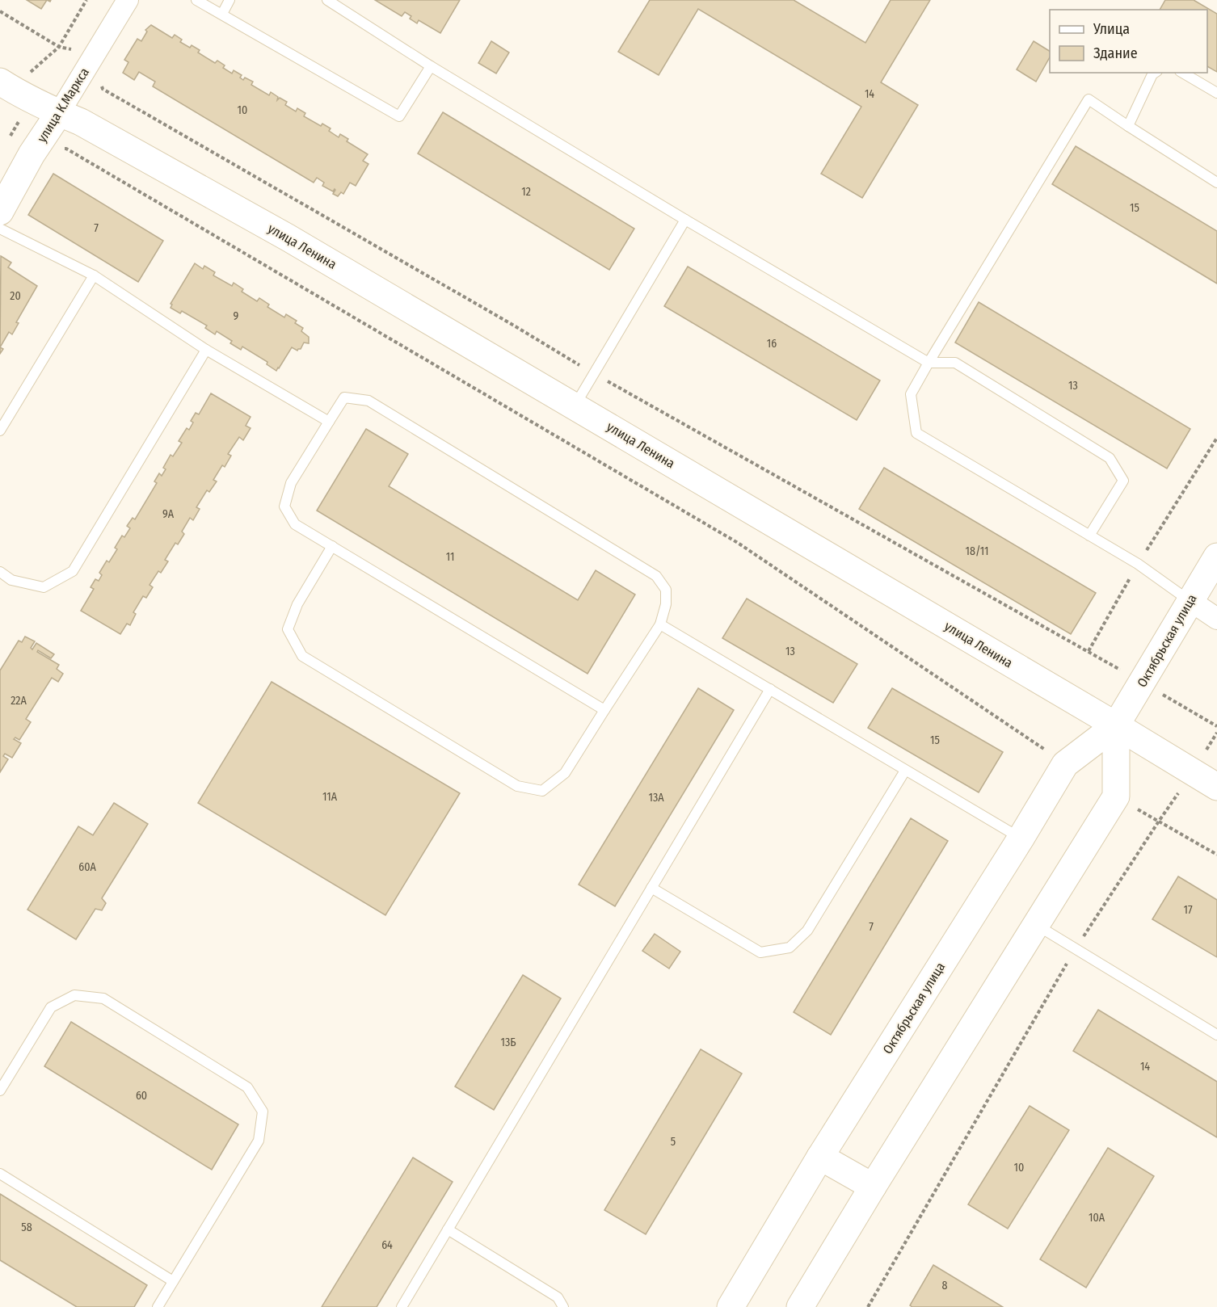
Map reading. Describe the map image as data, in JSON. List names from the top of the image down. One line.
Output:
{"streets":{"street":["улица К.Маркса","улица Ленина","Октябрьская улица"]},"crossings":[["улица К.Маркса","улица Ленина"],["улица Ленина","Октябрьская улица"]],"house_numbers":["14","10","12","15","7","20","9","16","13","9А","18/11","11","13","22А","15","11А","13А","60А","17","7","13Б","14","60","5","10","10А","58","64","8"],"legend":["Улица","Здание"]}
